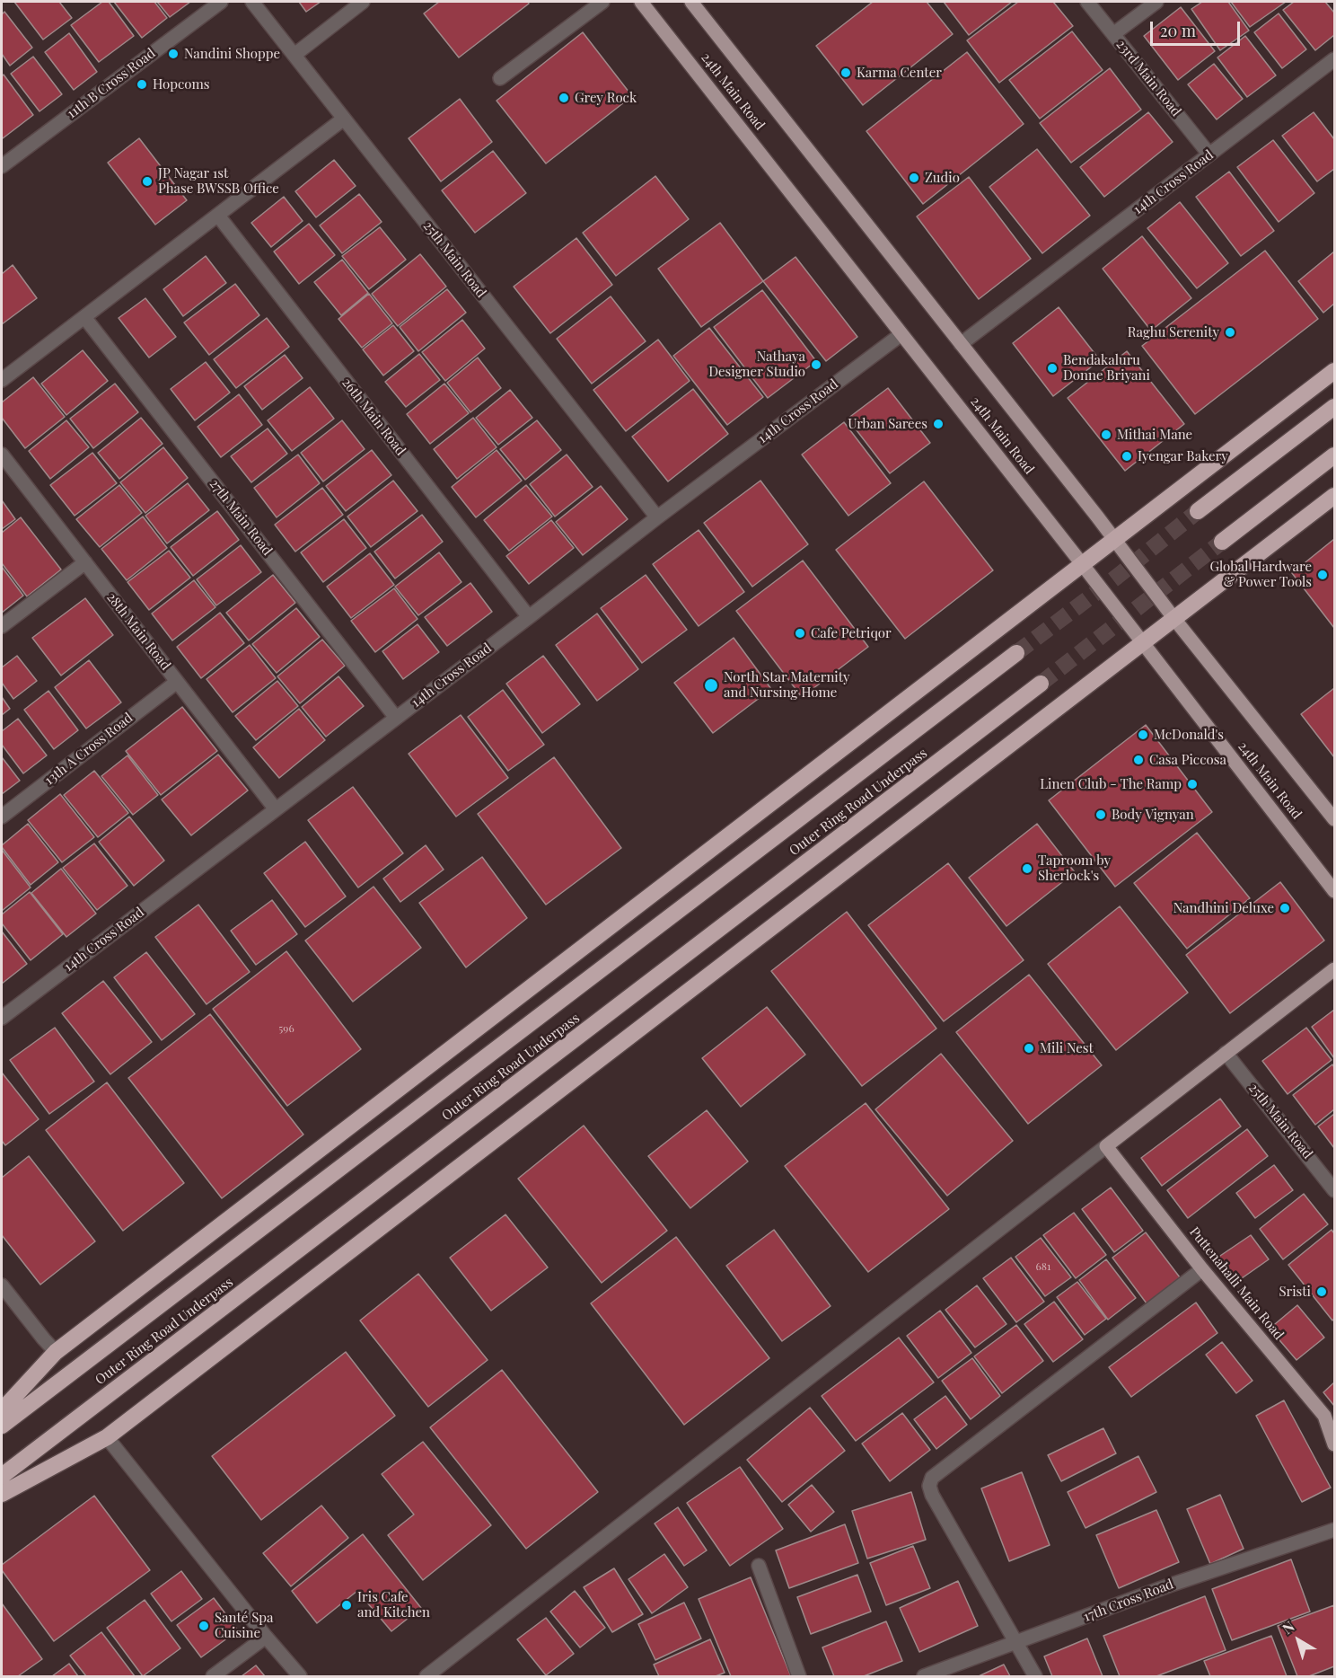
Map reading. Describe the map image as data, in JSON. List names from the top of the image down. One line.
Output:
{"streets":{"highway":["Outer Ring Road Underpass"],"main road":["24th Main Road","Puttenahalli Main Road"],"street":["23rd Main Road","11th B Cross Road","14th Cross Road","25th Main Road","26th Main Road","27th Main Road","28th Main Road","13th A Cross Road","17th Cross Road"]},"crossings":[["23rd Main Road","14th Cross Road"],["24th Main Road","14th Cross Road"],["14th Cross Road","25th Main Road"],["14th Cross Road","26th Main Road"],["14th Cross Road","27th Main Road"],["14th Cross Road","28th Main Road"],["28th Main Road","13th A Cross Road"]],"places":["Nandini Shoppe","Karma Center","Hopcoms","Grey Rock","Zudio","JP Nagar 1st Phase BWSSB Office","Raghu Serenity","Nathaya Designer Studio","Bendakaluru Donne Briyani","Urban Sarees","Mithai Mane","Iyengar Bakery","Global Hardware & Power Tools","Cafe Petriqor","North Star Maternity and Nursing Home","McDonald's","Casa Piccosa","Linen Club - The Ramp","Body Vignyan","Taproom by Sherlock's","Nandhini Deluxe","Mili Nest","Sristi","Iris Cafe and Kitchen","Santé Spa Cuisine"],"house_numbers":["596","681"],"scale_bar":"20 m","north":"top left"}
